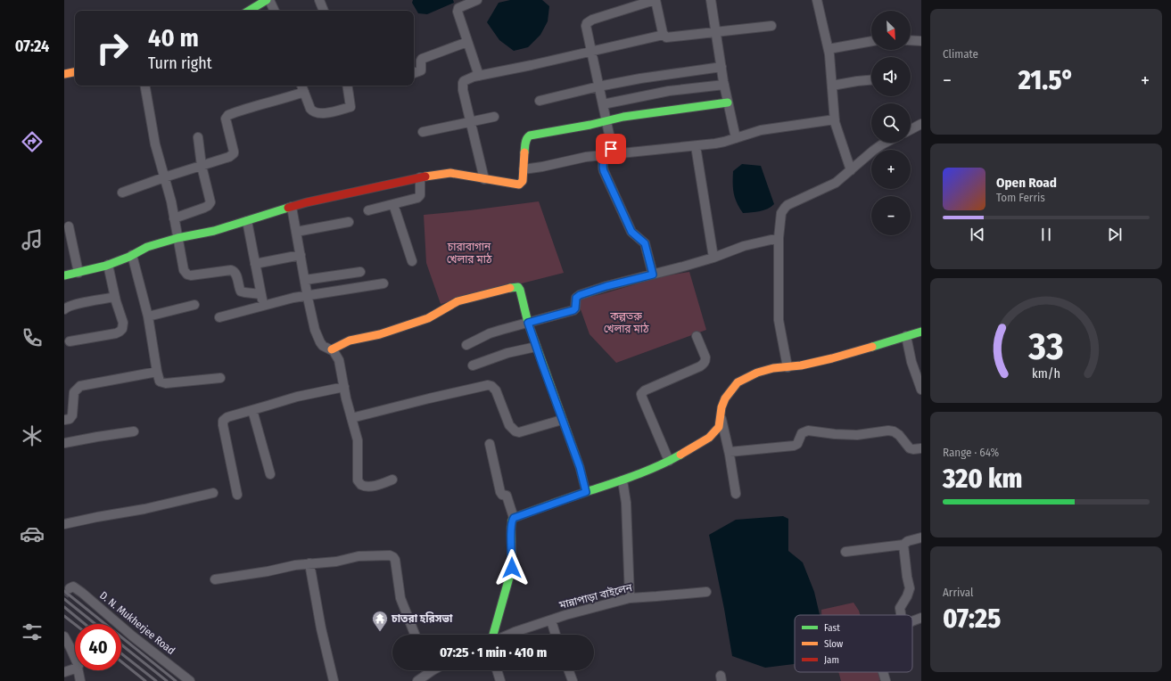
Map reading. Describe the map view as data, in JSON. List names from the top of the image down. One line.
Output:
{"streets":{"street":["মান্নাপাড়া বাইলেন","D. N. Mukherjee Road"]},"parks":["চারাবাগান খেলার মাঠ","কল্পতরু খেলার মাঠ"],"places":{"temple":["চাতরা হরিসভা"]},"legend":["Fast","Slow","Jam"],"north":"bottom right","page":{"tabs":"07:24","tile":["Climate",["Range · 64%","320 km"],["Arrival","07:25"]],"map_buttons":["+","−"],"turn":["40 m","Turn right"],"heat":["−","21.5°","+"],"song":["Open Road","Tom Ferris"],"limit":"40","trip":"07:25 · 1 min · 410 m","gauge":["33","km/h"]}}
